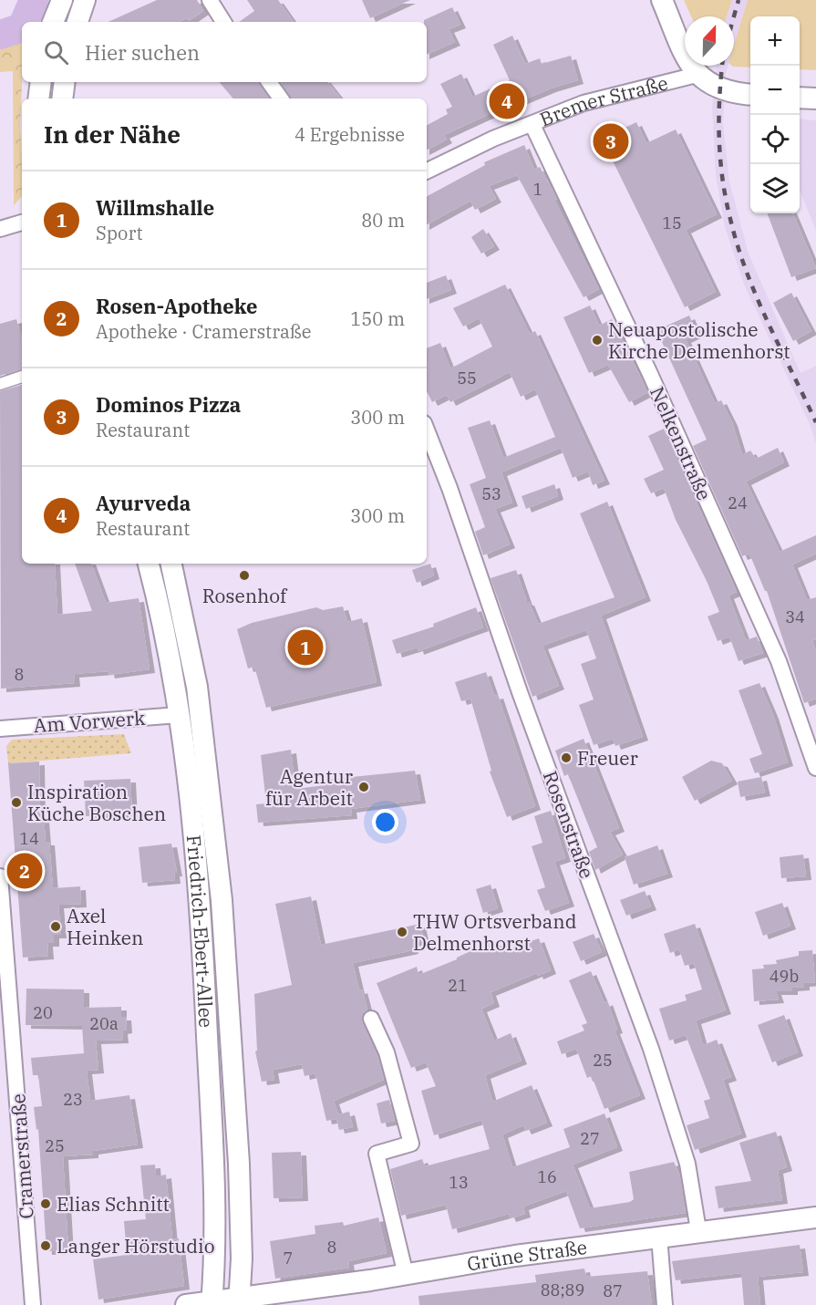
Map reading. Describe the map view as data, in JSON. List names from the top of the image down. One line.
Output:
{"streets":{"main road":["Friedrich-Ebert-Allee","Grüne Straße"],"street":["Bremer Straße","Nelkenstraße","Am Vorwerk","Rosenstraße","Cramerstraße"]},"crossings":[["Bremer Straße","Nelkenstraße"],["Am Vorwerk","Friedrich-Ebert-Allee"],["Rosenstraße","Grüne Straße"],["Friedrich-Ebert-Allee","Grüne Straße"]],"places":["Neuapostolische Kirche Delmenhorst","Rosenhof","Freuer","Agentur für Arbeit","Inspiration Küche Boschen","Axel Heinken","THW Ortsverband Delmenhorst","Elias Schnitt","Langer Hörstudio"],"house_numbers":["1","15","55","53","24","34","8","14","49b","21","20","20a","25","23","27","25","16","13","8","7","88;89","87"],"north":"top","page":{"map_buttons":["+","−"],"search":"Hier suchen","pins":["4","3","1","2"],"heading":["In der Nähe","4 Ergebnisse"],"list":[{"mark":"1","name":"Willmshalle","note":"Sport","value":"80 m"},{"mark":"2","name":"Rosen-Apotheke","note":"Apotheke · Cramerstraße","value":"150 m"},{"mark":"3","name":"Dominos Pizza","note":"Restaurant","value":"300 m"},{"mark":"4","name":"Ayurveda","note":"Restaurant","value":"300 m"}]}}
